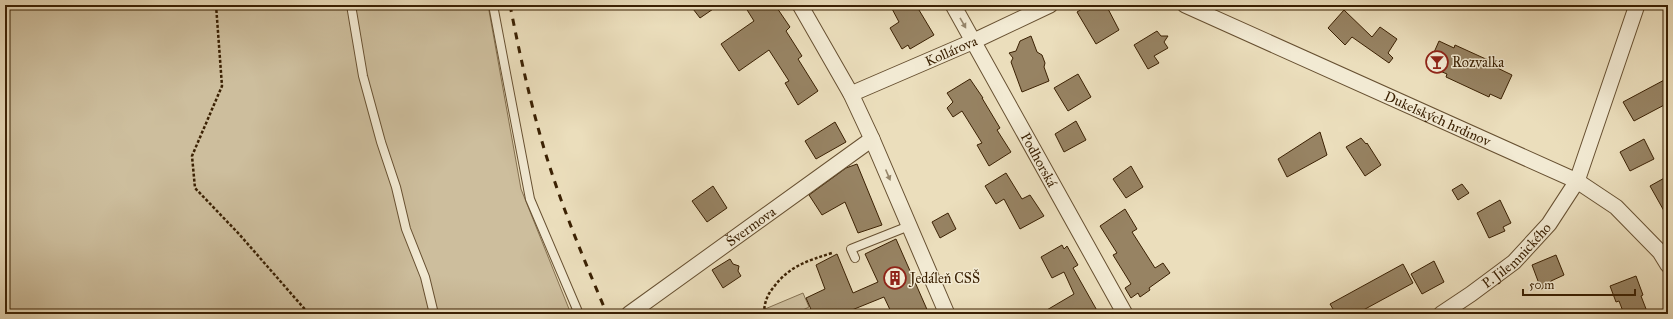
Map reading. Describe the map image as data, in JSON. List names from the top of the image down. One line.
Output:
{"streets":{"street":["Kollárova","Dukelských hrdinov","Podhorská","Švermova","P. Jilemnického"]},"crossings":[["Kollárova","Podhorská"],["Dukelských hrdinov","P. Jilemnického"]],"places":{"bar":["Rozvalka"],"building":["Jedáleň CSŠ"]},"scale_bar":"50 m"}
